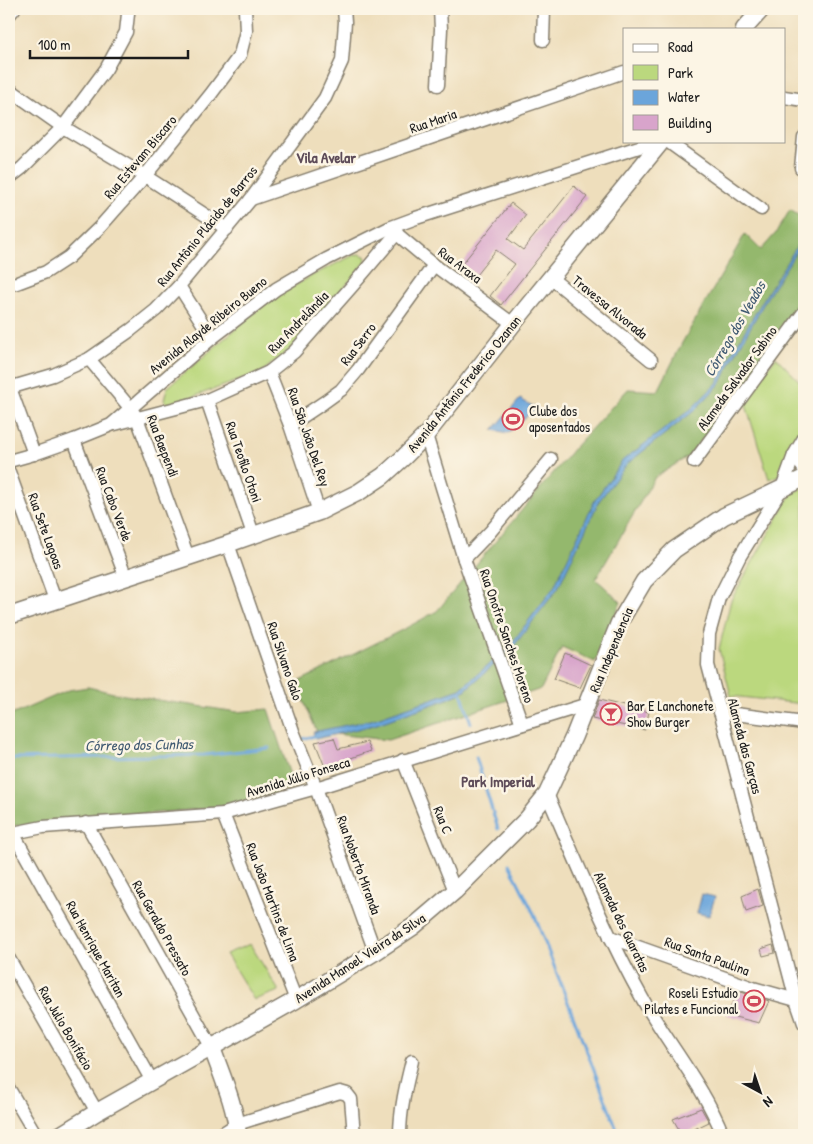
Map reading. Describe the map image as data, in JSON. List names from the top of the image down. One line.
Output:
{"streets":{"street":["Rua Maria","Rua Estevam Biscaro","Rua Antônio Plácido de Barros","Rua Araxa","Travessa Alvorada","Rua Andrelândia","Avenida Alayde Ribeiro Bueno","Rua Serro","Alameda Salvador Sabino","Avenida Antônio Frederico Ozanan","Rua São João Del Rey","Rua Baependi","Rua Teofilo Otoni","Rua Cabo Verde","Rua Sete Lagoas","Rua Onofre Sanches Moreno","Rua Independencia","Rua Silvano Galo","Alameda das Garças","Avenida Júlio Fonseca","Rua C","Rua Noberto Miranda","Rua João Martins de Lima","Alameda dos Guaratas","Rua Geraldo Pressato","Rua Henrique Maritan","Rua Santa Paulina","Avenida Manoel Vieira da Silva","Rua Julio Bonifácio"]},"crossings":[["Rua Maria","Rua Antônio Plácido de Barros"],["Rua Antônio Plácido de Barros","Rua Baependi"],["Rua Araxa","Rua Andrelândia"],["Rua Araxa","Avenida Alayde Ribeiro Bueno"],["Rua Araxa","Rua Serro"],["Rua Araxa","Avenida Antônio Frederico Ozanan"],["Travessa Alvorada","Avenida Antônio Frederico Ozanan"],["Rua Andrelândia","Avenida Alayde Ribeiro Bueno"],["Rua Andrelândia","Rua São João Del Rey"],["Rua Andrelândia","Rua Baependi"],["Rua Andrelândia","Rua Teofilo Otoni"],["Avenida Alayde Ribeiro Bueno","Rua Baependi"],["Avenida Alayde Ribeiro Bueno","Rua Cabo Verde"],["Rua Serro","Rua São João Del Rey"],["Avenida Antônio Frederico Ozanan","Rua São João Del Rey"],["Avenida Antônio Frederico Ozanan","Rua Baependi"],["Avenida Antônio Frederico Ozanan","Rua Teofilo Otoni"],["Avenida Antônio Frederico Ozanan","Rua Cabo Verde"],["Avenida Antônio Frederico Ozanan","Rua Sete Lagoas"],["Avenida Antônio Frederico Ozanan","Rua Onofre Sanches Moreno"],["Avenida Antônio Frederico Ozanan","Rua Silvano Galo"],["Rua Onofre Sanches Moreno","Avenida Júlio Fonseca"],["Rua Independencia","Alameda das Garças"],["Rua Independencia","Avenida Júlio Fonseca"],["Rua Independencia","Avenida Manoel Vieira da Silva"],["Rua Silvano Galo","Avenida Júlio Fonseca"],["Rua Silvano Galo","Rua Noberto Miranda"],["Alameda das Garças","Rua Santa Paulina"],["Avenida Júlio Fonseca","Rua C"],["Avenida Júlio Fonseca","Rua Noberto Miranda"],["Avenida Júlio Fonseca","Rua João Martins de Lima"],["Avenida Júlio Fonseca","Rua Geraldo Pressato"],["Avenida Júlio Fonseca","Rua Henrique Maritan"],["Avenida Júlio Fonseca","Avenida Manoel Vieira da Silva"],["Rua C","Avenida Manoel Vieira da Silva"],["Rua Noberto Miranda","Avenida Manoel Vieira da Silva"],["Rua João Martins de Lima","Avenida Manoel Vieira da Silva"],["Alameda dos Guaratas","Rua Santa Paulina"],["Alameda dos Guaratas","Avenida Manoel Vieira da Silva"],["Rua Geraldo Pressato","Avenida Manoel Vieira da Silva"],["Rua Henrique Maritan","Avenida Manoel Vieira da Silva"],["Avenida Manoel Vieira da Silva","Rua Julio Bonifácio"]],"districts":["Vila Avelar","Park Imperial"],"water":["Córrego dos Veados","Córrego dos Cunhas"],"places":{"sports":["Clube dos aposentados","Roseli Estudio Pilates e Funcional"],"bar":["Bar E Lanchonete Show Burger"]},"legend":["Road","Park","Water","Building"],"scale_bar":"100 m","north":"bottom right"}
